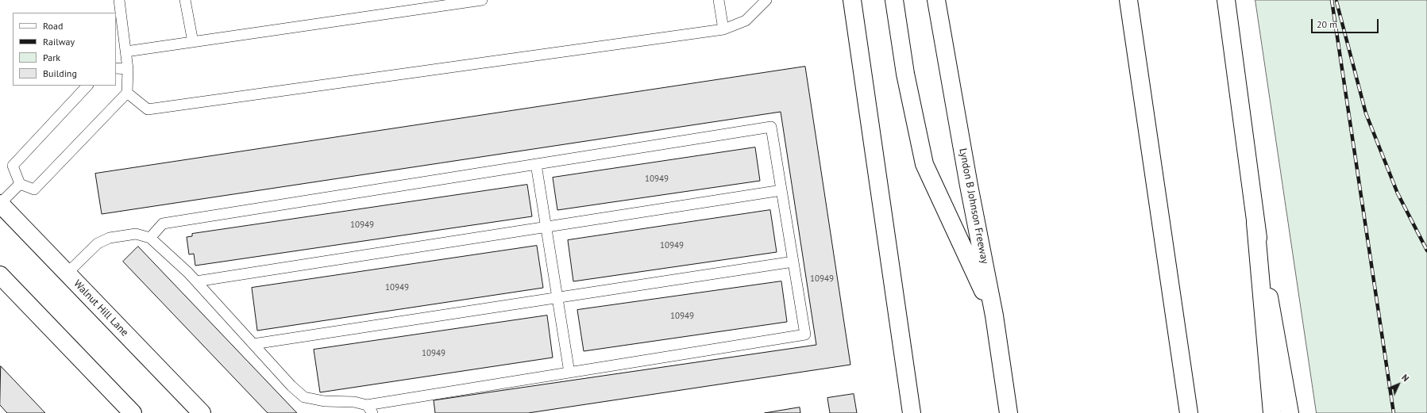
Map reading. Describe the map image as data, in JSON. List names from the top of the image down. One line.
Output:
{"streets":{"main road":["Lyndon B Johnson Freeway","Walnut Hill Lane"]},"house_numbers":["10949","10949","10949","10949","10949","10949","10949"],"legend":["Road","Railway","Park","Building"],"scale_bar":"20 m","north":"top right"}
